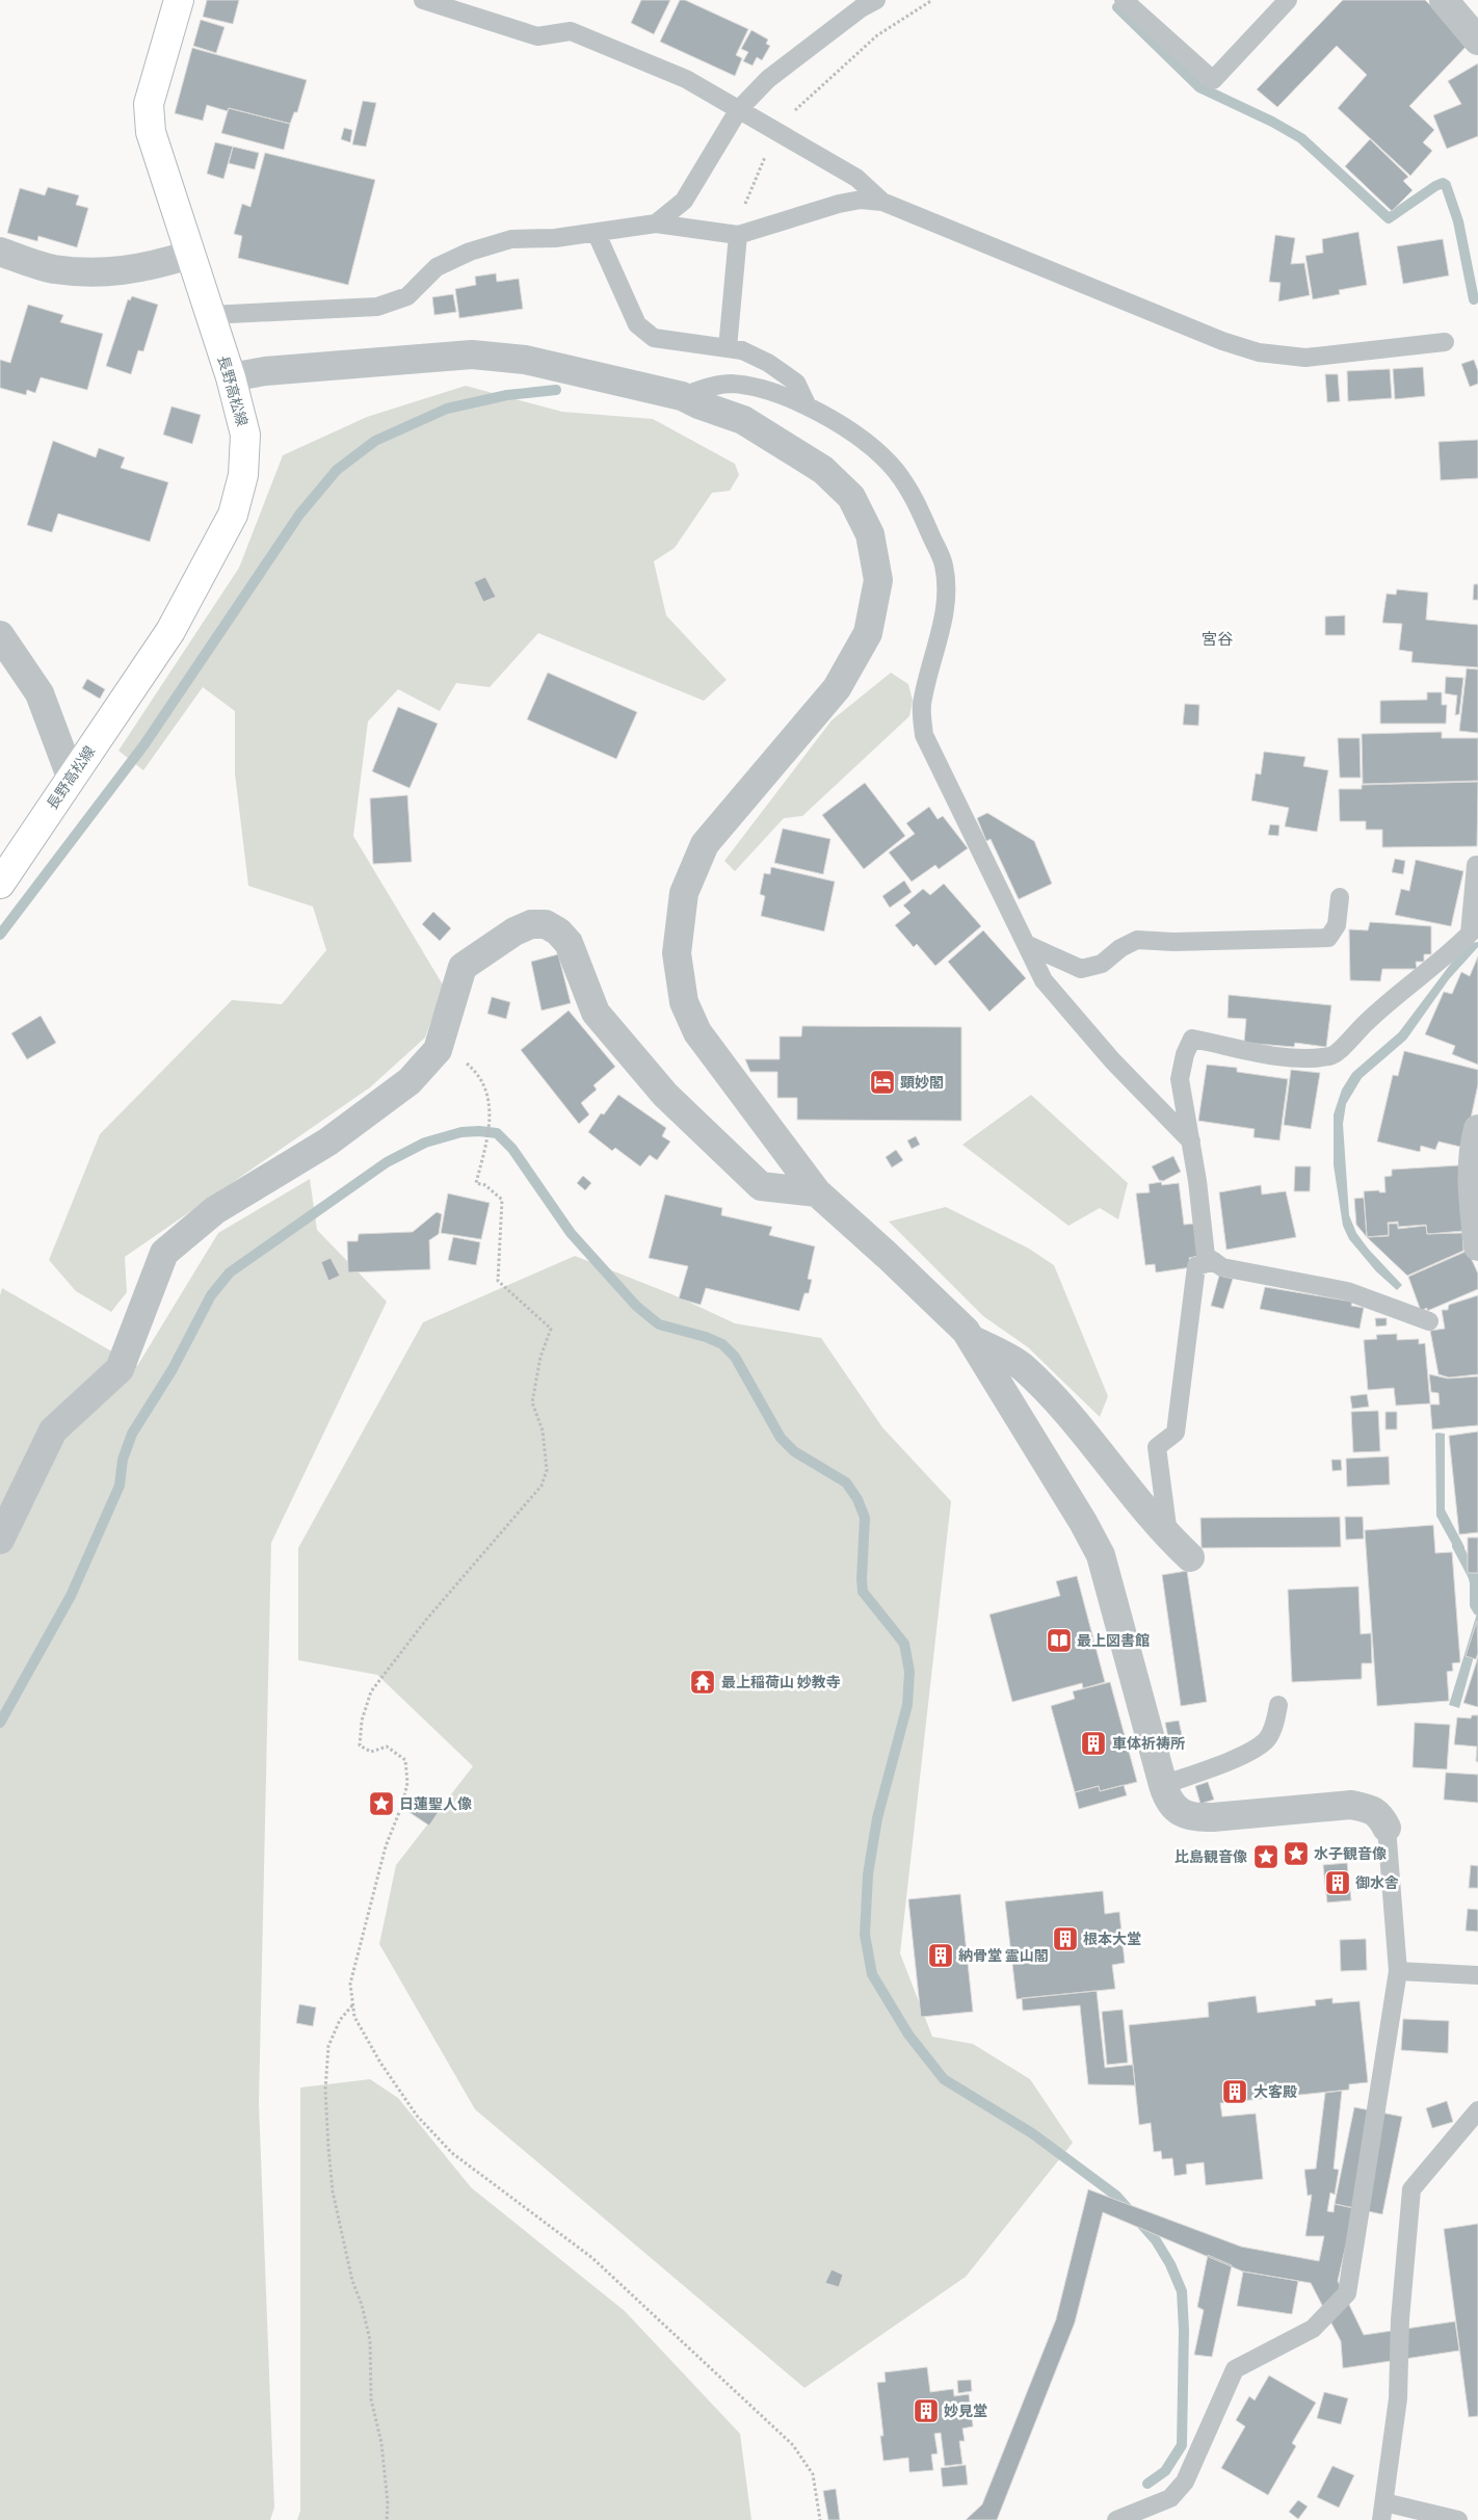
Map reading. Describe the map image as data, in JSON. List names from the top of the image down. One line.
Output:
{"streets":{"main road":["長野高松線"]},"districts":["宮谷"],"places":{"hotel":["顕妙閣"],"library":["最上図書館"],"temple":["最上稲荷山 妙教寺"],"building":["車体祈祷所","御水舎","根本大堂","納骨堂 霊山閣","大客殿","妙見堂"],"place":["日蓮聖人像","水子観音像","比島観音像"]}}
